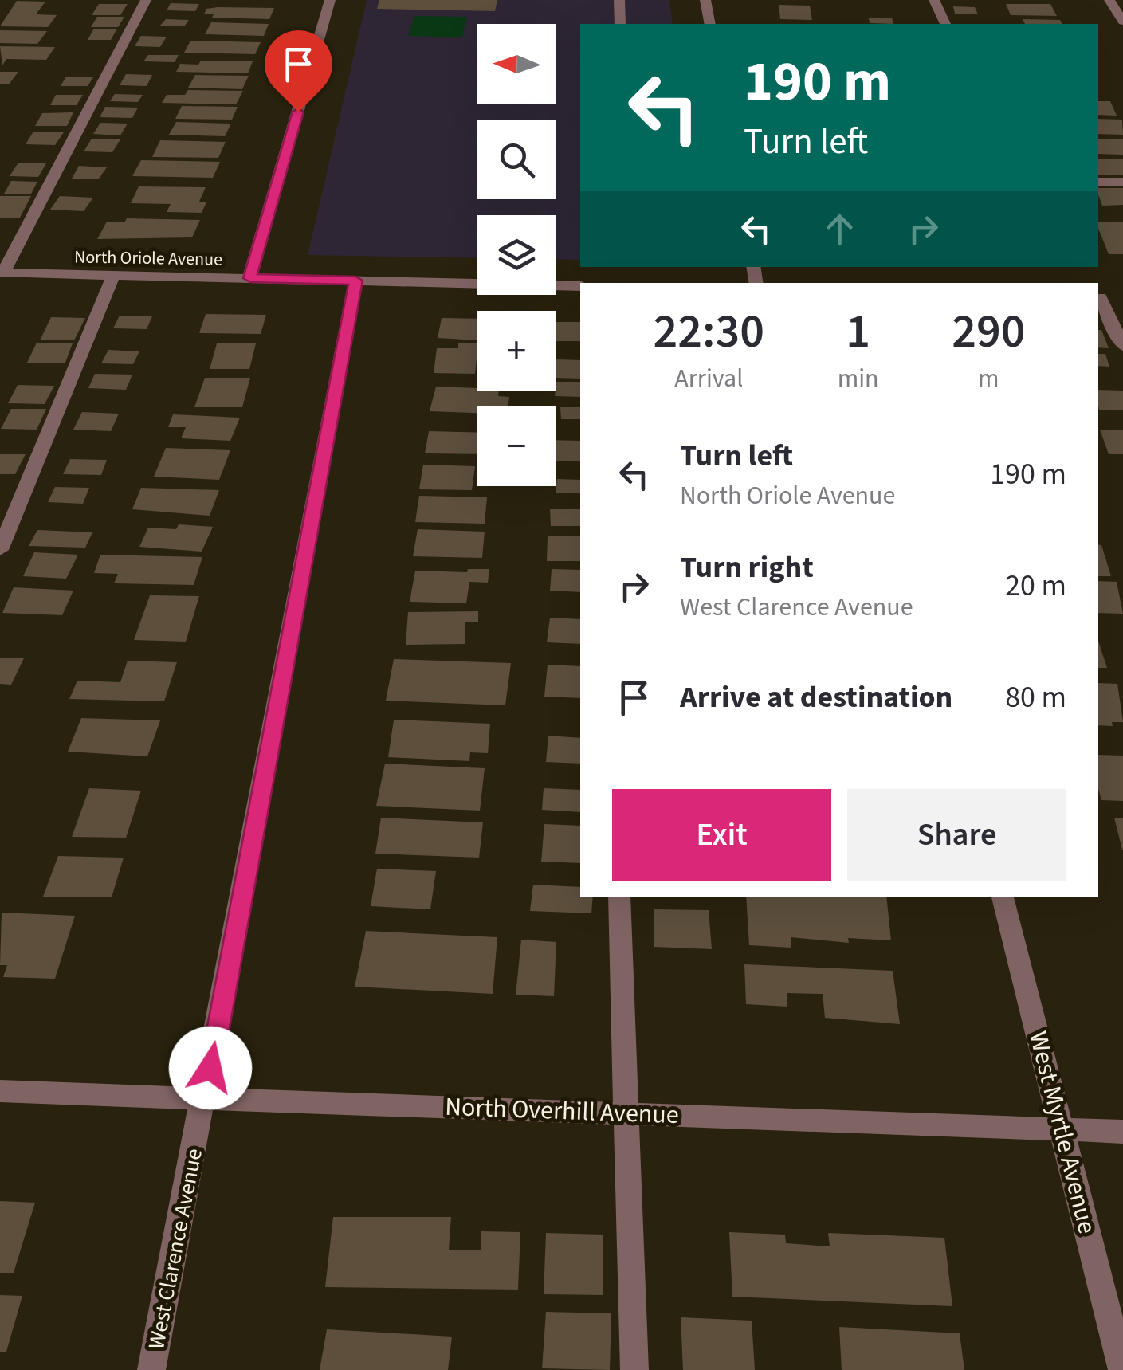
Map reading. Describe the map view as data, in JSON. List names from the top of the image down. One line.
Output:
{"streets":{"street":["North Oriole Avenue","North Overhill Avenue","West Myrtle Avenue","West Clarence Avenue"]},"crossings":[["North Oriole Avenue","West Clarence Avenue"],["North Overhill Avenue","West Myrtle Avenue"],["North Overhill Avenue","West Clarence Avenue"]],"north":"left","page":{"map_buttons":["+","−"],"turn":["190 m","Turn left"],"eta":["22:30","Arrival","1","min","290","m"],"list":[{"name":"Turn left","note":"North Oriole Avenue","value":"190 m"},{"name":"Turn right","note":"West Clarence Avenue","value":"20 m"},{"name":"Arrive at destination","value":"80 m"}],"buttons":["Exit","Share"]}}
